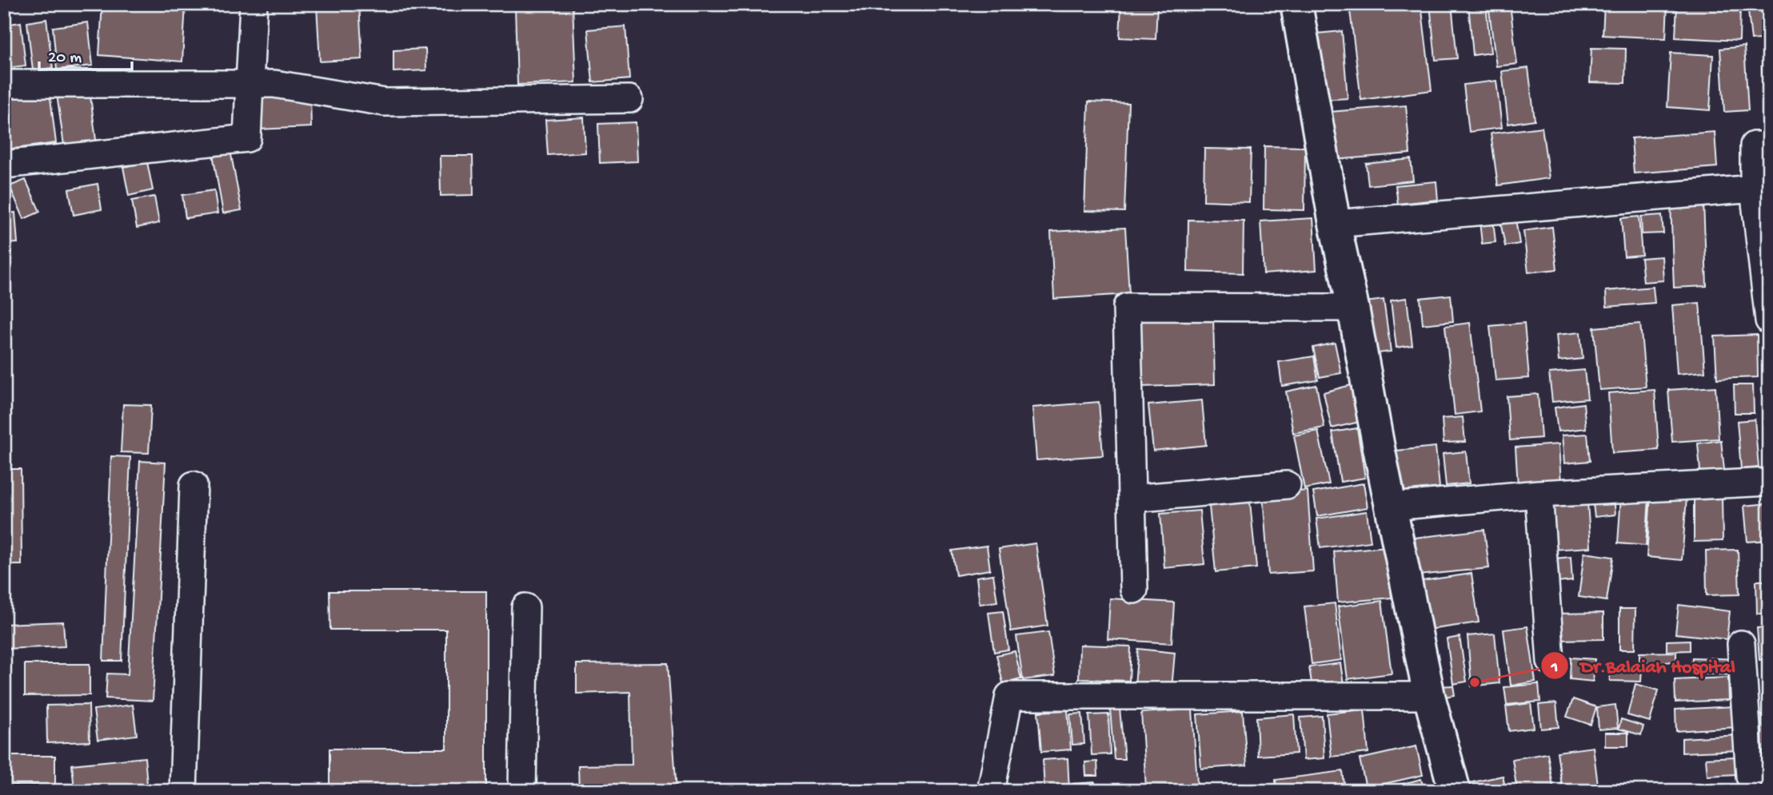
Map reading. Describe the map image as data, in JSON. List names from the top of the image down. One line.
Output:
{"places":["Dr.Balaiah Hospital"],"scale_bar":"20 m"}
